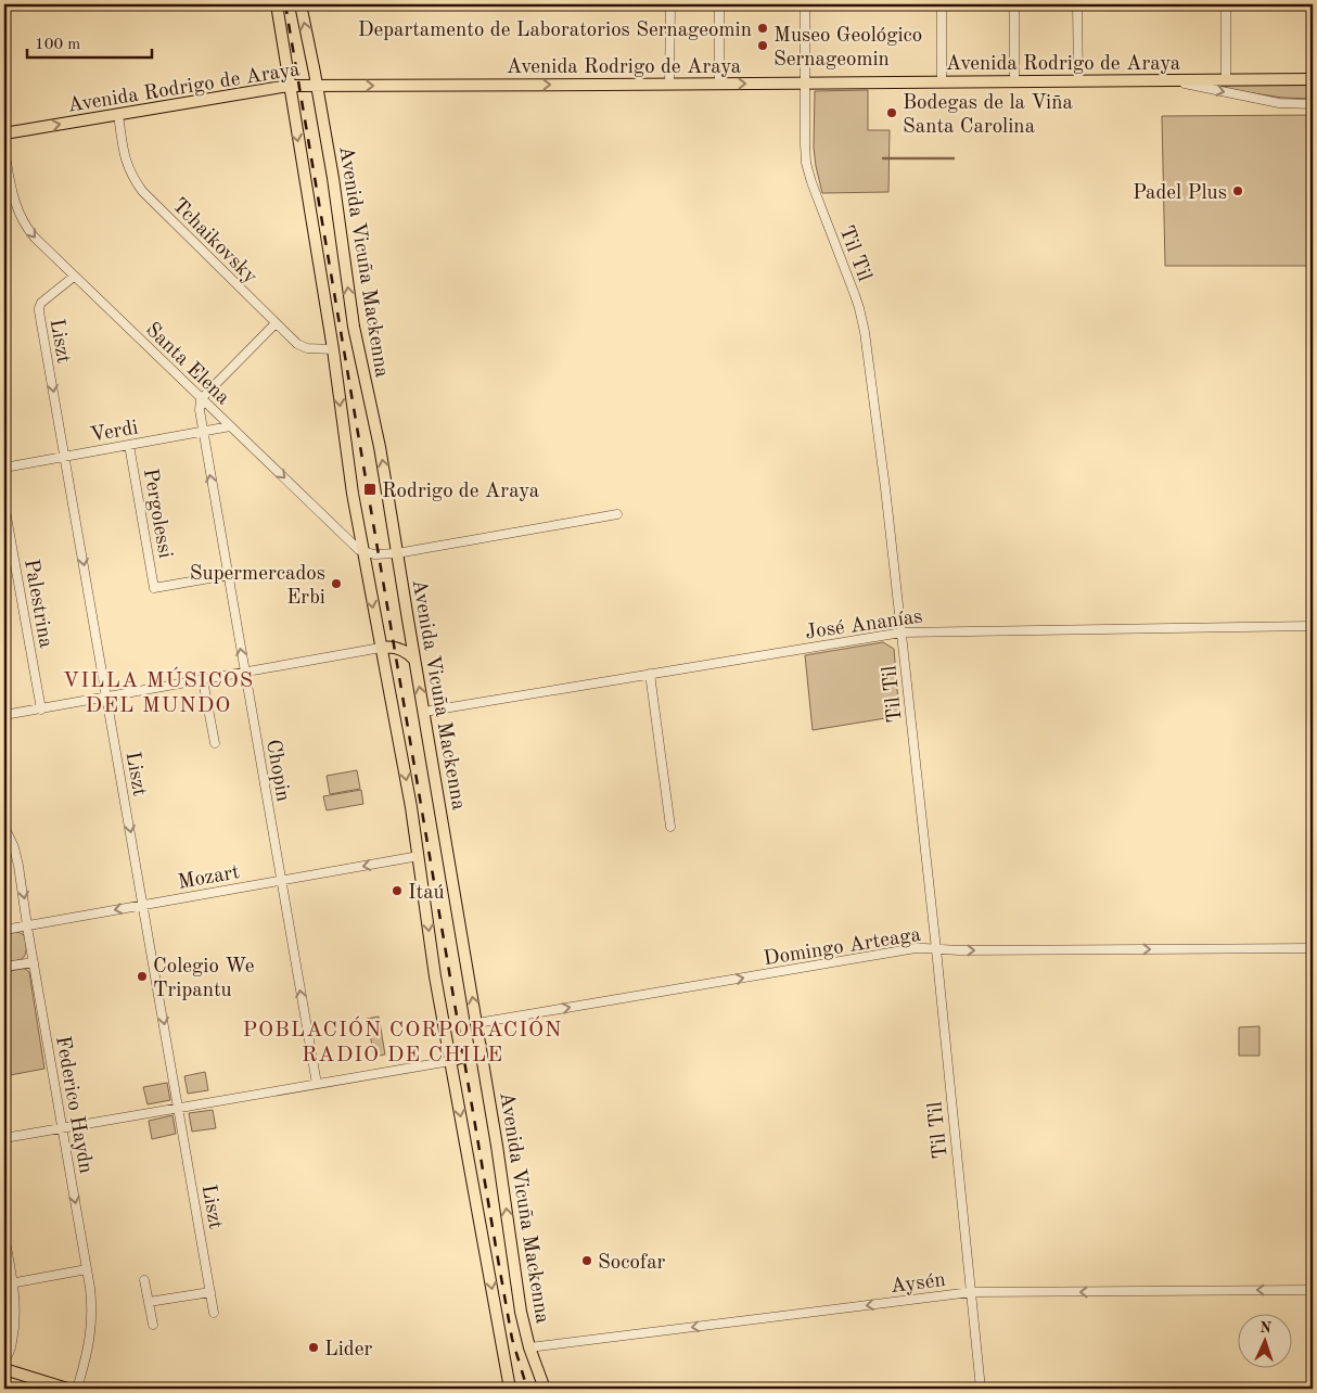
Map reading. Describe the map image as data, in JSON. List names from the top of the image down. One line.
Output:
{"streets":{"main road":["Avenida Rodrigo de Araya","Avenida Vicuña Mackenna"],"street":["Tchaikovsky","Til Til","Liszt","Santa Elena","Verdi","Pergolessi","Palestrina","José Ananías","Chopin","Mozart","Domingo Arteaga","Federico Haydn","Aysén"]},"crossings":[["Avenida Rodrigo de Araya","Tchaikovsky"],["Avenida Rodrigo de Araya","Til Til"],["Avenida Rodrigo de Araya","Avenida Vicuña Mackenna"],["Til Til","José Ananías"],["Til Til","Domingo Arteaga"],["Til Til","Aysén"],["Avenida Vicuña Mackenna","José Ananías"],["Avenida Vicuña Mackenna","Domingo Arteaga"],["Avenida Vicuña Mackenna","Aysén"],["Liszt","Santa Elena"],["Liszt","Verdi"],["Liszt","Mozart"],["Santa Elena","Verdi"],["Santa Elena","Chopin"],["Verdi","Pergolessi"],["Verdi","Chopin"],["Pergolessi","Chopin"],["Chopin","Mozart"],["Mozart","Federico Haydn"]],"one_way":["Avenida Rodrigo de Araya","Liszt","Santa Elena","Chopin","Mozart","Domingo Arteaga","Federico Haydn","Aysén"],"districts":["VILLA MÚSICOS DEL MUNDO","POBLACIÓN CORPORACIÓN RADIO DE CHILE"],"places":{"other":["Departamento de Laboratorios Sernageomin","Museo Geológico Sernageomin","Bodegas de la Viña Santa Carolina","Padel Plus","Supermercados Erbi","Itaú","Colegio We Tripantu","Socofar","Lider"],"transit":["Rodrigo de Araya"]},"scale_bar":"100 m","north":"top"}
